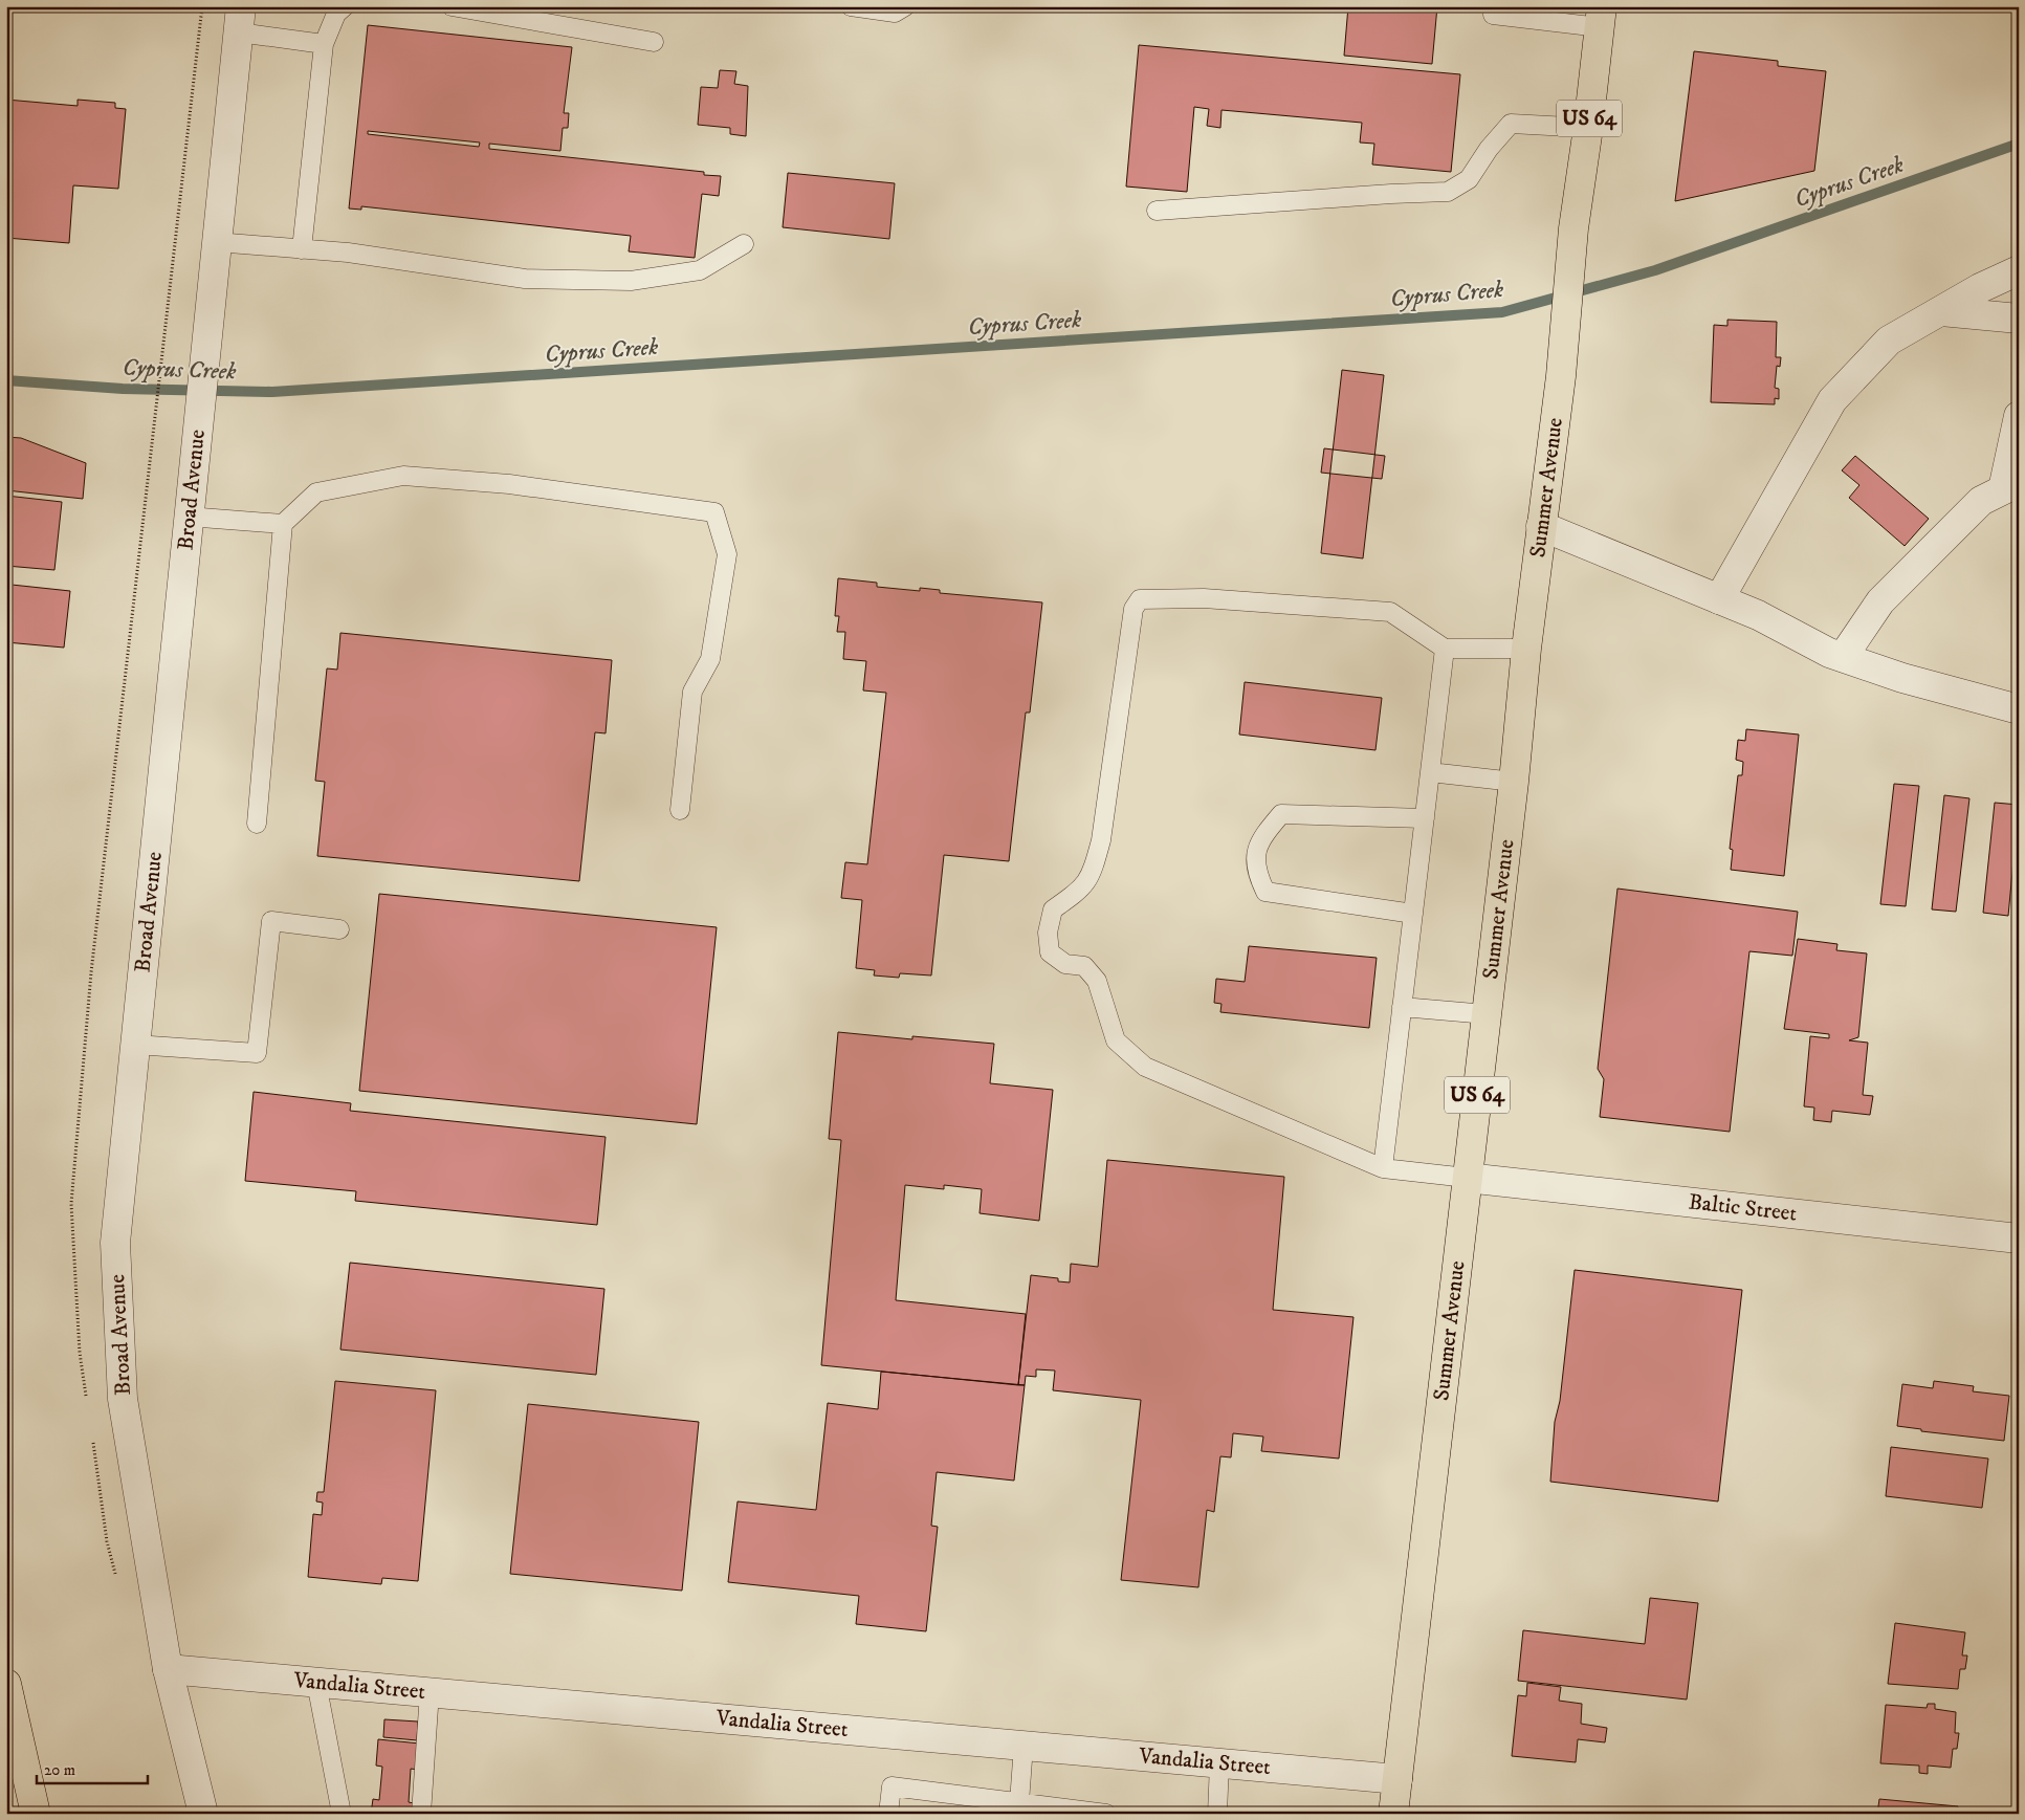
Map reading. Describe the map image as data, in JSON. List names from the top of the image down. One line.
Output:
{"streets":{"main road":["US 64","Summer Avenue"],"street":["Broad Avenue","Baltic Street","Vandalia Street"]},"crossings":[["Summer Avenue","Baltic Street"],["Summer Avenue","Vandalia Street"],["Broad Avenue","Vandalia Street"]],"water":["Cyprus Creek"],"scale_bar":"20 m"}
